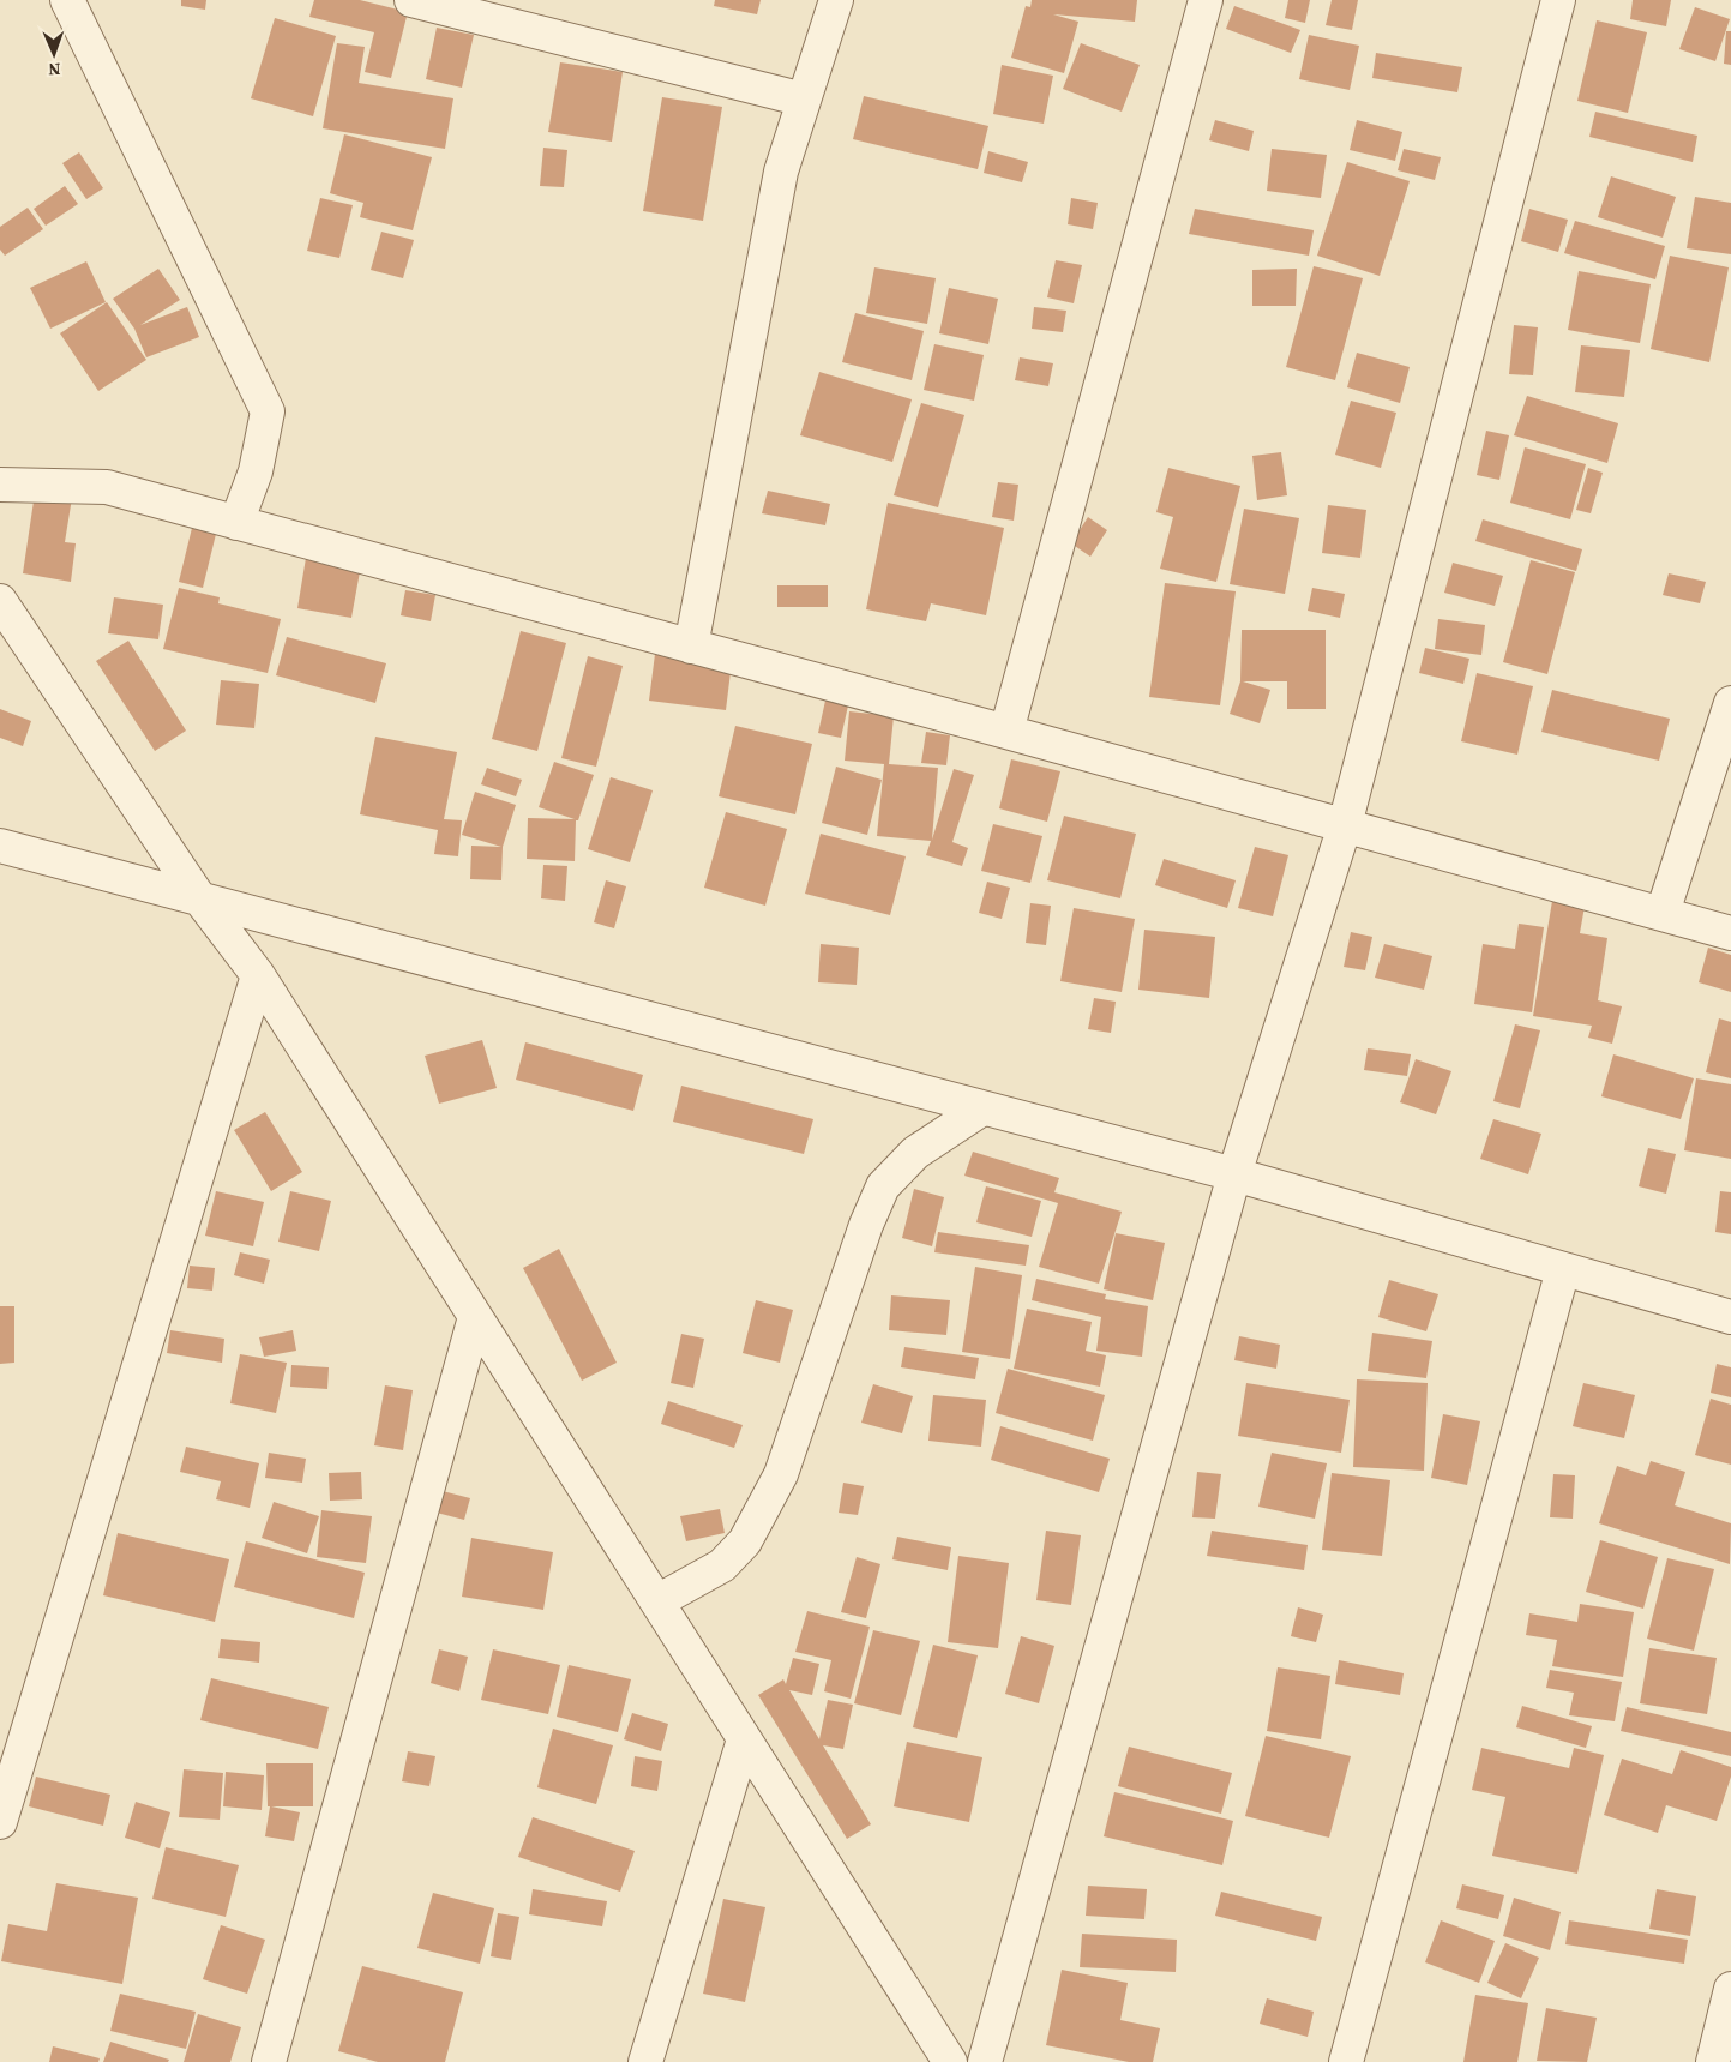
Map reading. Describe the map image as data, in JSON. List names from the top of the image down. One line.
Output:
{"north":"bottom"}
